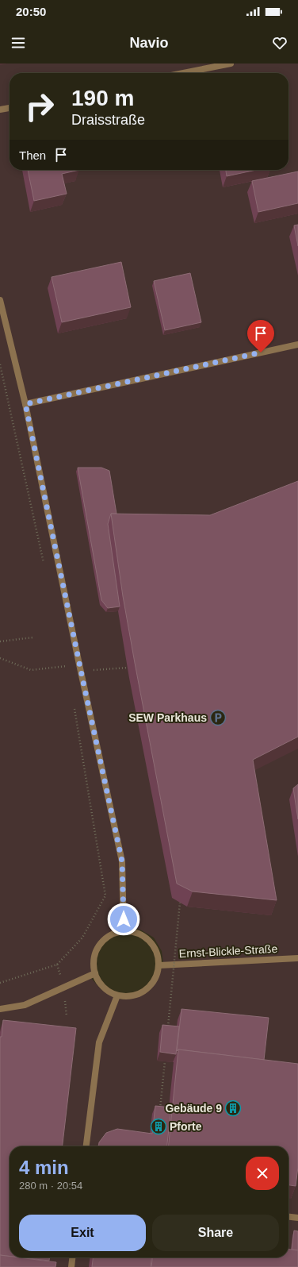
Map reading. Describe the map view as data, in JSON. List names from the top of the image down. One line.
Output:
{"streets":{"street":["Ernst-Blickle-Straße"]},"places":{"parking":["SEW Parkhaus"],"building":["Gebäude 9","Pforte"]},"page":{"status":"20:50","header":"Navio","turn":["190 m","Draisstraße"],"then":"Then","heading":["4 min","280 m · 20:54"],"buttons":["Exit","Share"]}}
